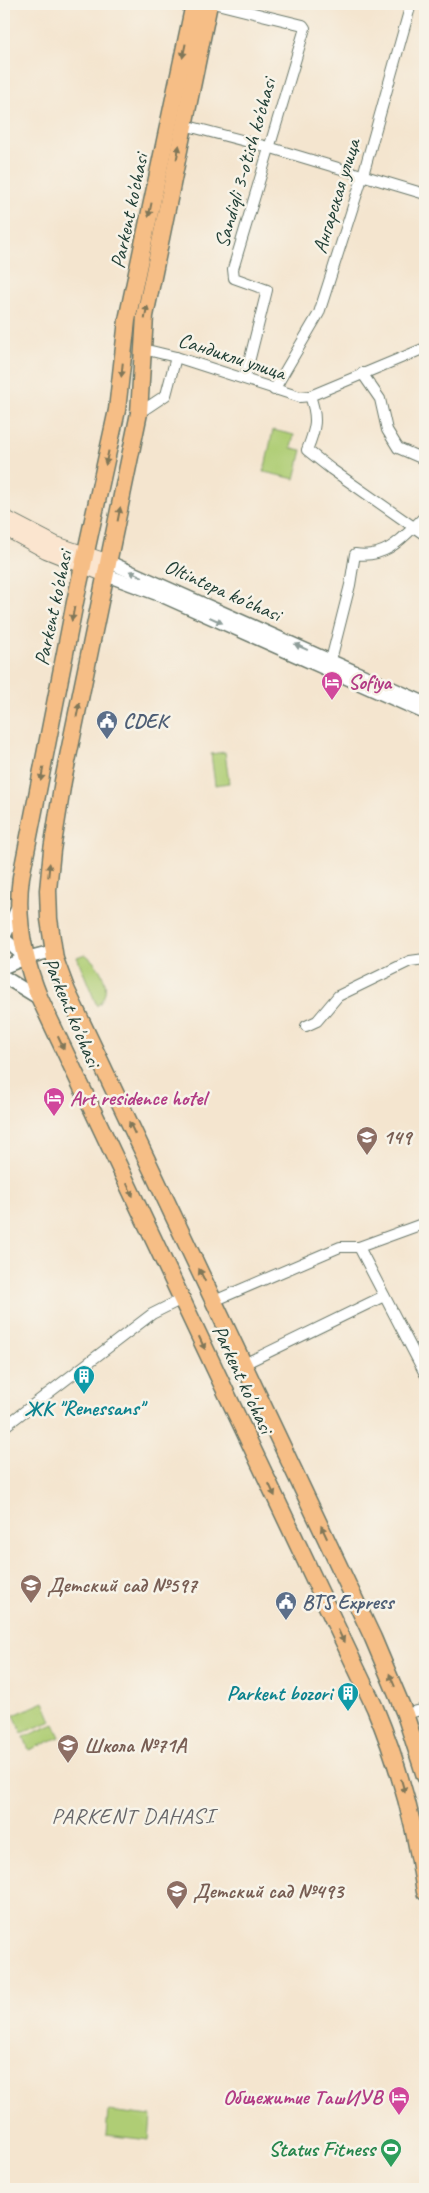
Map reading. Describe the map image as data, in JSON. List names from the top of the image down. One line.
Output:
{"streets":{"main road":["Parkent ko'chasi","Oltintepa ko'chasi"],"street":["Sandiqli 3-o'tish ko'chasi","Ангарская улица","Сандикли улица"]},"crossings":[["Sandiqli 3-o'tish ko'chasi","Сандикли улица"],["Ангарская улица","Сандикли улица"],["Parkent ko'chasi","Сандикли улица"],["Parkent ko'chasi","Oltintepa ko'chasi"]],"districts":["PARKENT DAHASI"],"places":{"hotel":["Sofiya","Art residence hotel","Общежитие ТашИУВ"],"public building":["CDEK","BTS Express"],"school or university":["149","Детский сад №597","Школа №71А","Детский сад №493"],"building":["ЖК \"Renessans\"","Parkent bozori"],"sports":["Status Fitness"]}}
